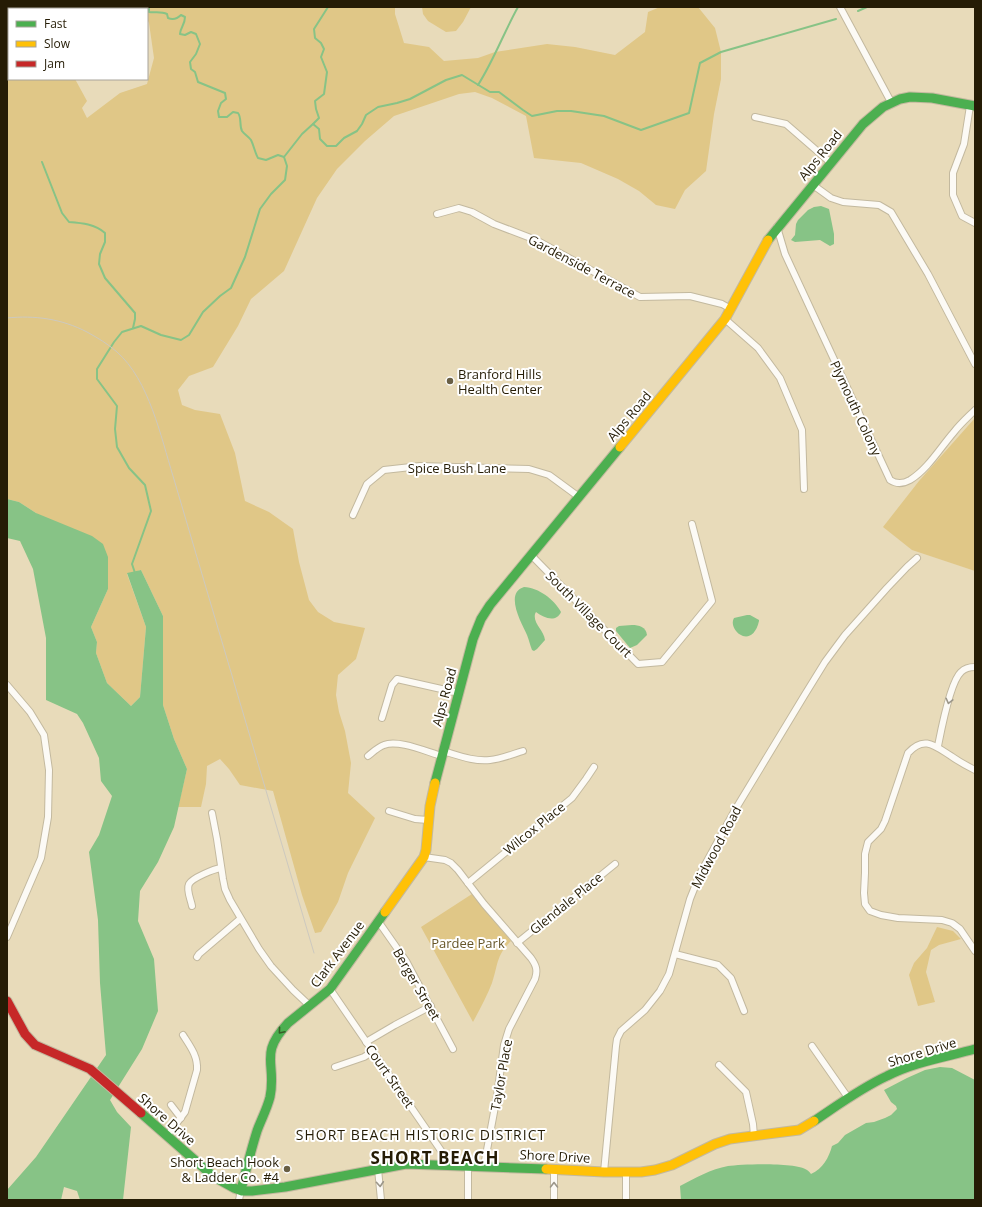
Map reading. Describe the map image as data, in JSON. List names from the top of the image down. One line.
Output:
{"streets":{"street":["Alps Road","Gardenside Terrace","Plymouth Colony","Spice Bush Lane","South Village Court","Wilcox Place","Midwood Road","Glendale Place","Clark Avenue","Berger Street","Shore Drive","Taylor Place","Court Street"]},"crossings":[["Alps Road","Gardenside Terrace"],["Alps Road","Plymouth Colony"],["Alps Road","Spice Bush Lane"],["Alps Road","South Village Court"],["Alps Road","Clark Avenue"],["Midwood Road","Shore Drive"],["Glendale Place","Taylor Place"],["Clark Avenue","Berger Street"],["Clark Avenue","Shore Drive"],["Clark Avenue","Court Street"],["Shore Drive","Taylor Place"],["Shore Drive","Court Street"]],"one_way":["Clark Avenue"],"districts":["SHORT BEACH HISTORIC DISTRICT","SHORT BEACH"],"parks":["Pardee Park"],"places":["Branford Hills Health Center","Short Beach Hook & Ladder Co. #4"],"legend":["Fast","Slow","Jam"]}
